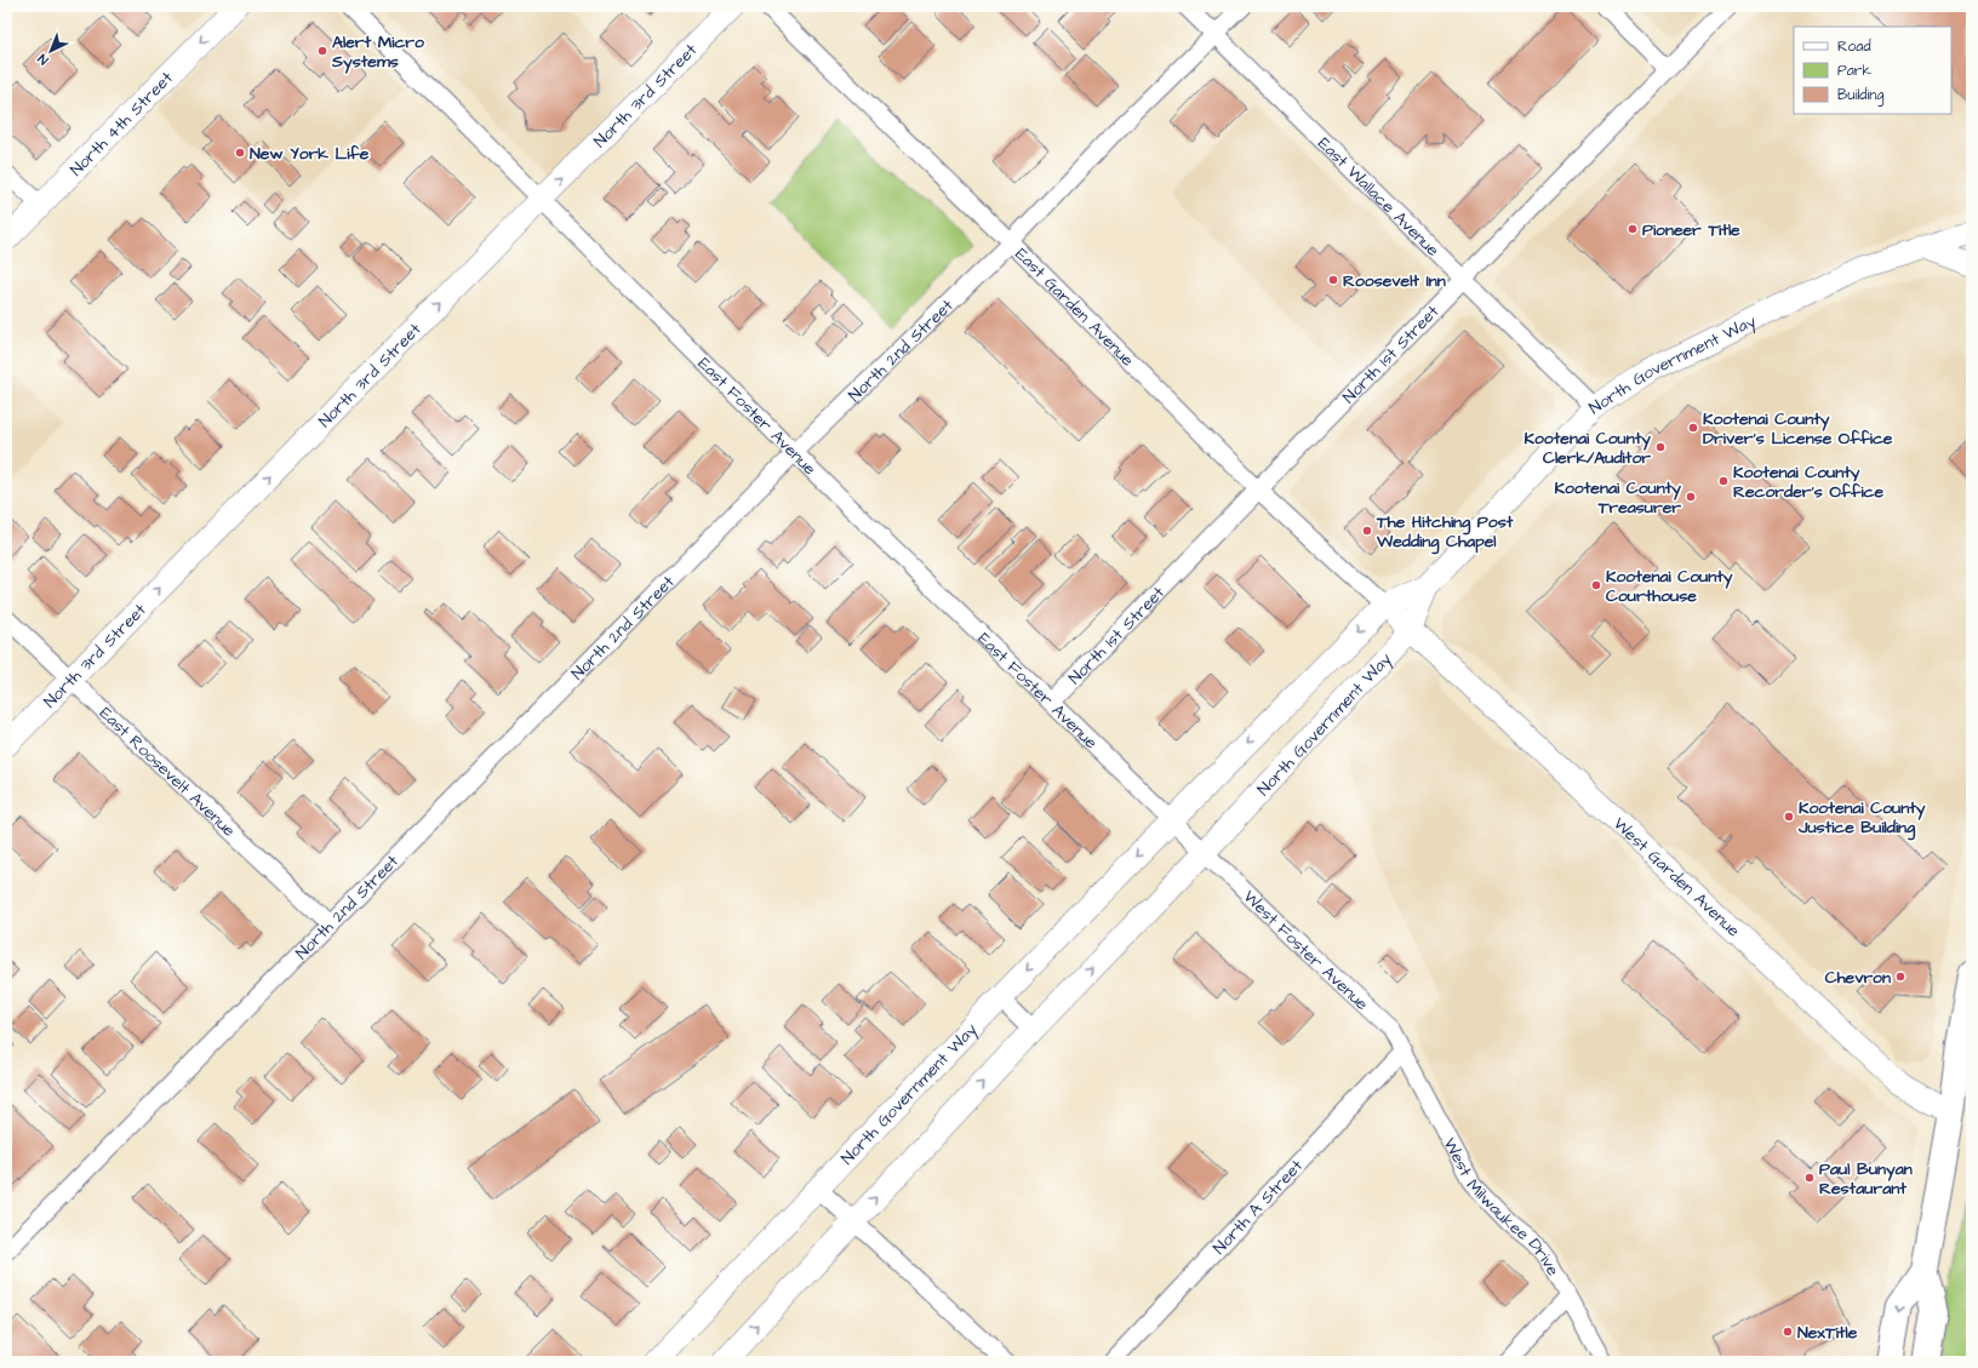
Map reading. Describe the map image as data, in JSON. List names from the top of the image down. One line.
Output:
{"streets":{"main road":["North 3rd Street","North 4th Street","North Government Way","West Garden Avenue"],"street":["East Wallace Avenue","East Garden Avenue","North 2nd Street","North 1st Street","East Foster Avenue","East Roosevelt Avenue","West Foster Avenue","North A Street","West Milwaukee Drive"]},"crossings":[["North 3rd Street","East Foster Avenue"],["North 3rd Street","East Roosevelt Avenue"],["East Wallace Avenue","North 2nd Street"],["East Wallace Avenue","North 1st Street"],["East Wallace Avenue","North Government Way"],["East Garden Avenue","North 2nd Street"],["East Garden Avenue","North 1st Street"],["East Garden Avenue","North Government Way"],["East Garden Avenue","West Garden Avenue"],["North 2nd Street","East Foster Avenue"],["North 2nd Street","East Roosevelt Avenue"],["North 1st Street","East Foster Avenue"],["North Government Way","East Foster Avenue"],["North Government Way","West Garden Avenue"],["North Government Way","West Foster Avenue"],["West Foster Avenue","North A Street"],["West Foster Avenue","West Milwaukee Drive"],["North A Street","West Milwaukee Drive"]],"one_way":["North 3rd Street","North 4th Street"],"places":["Alert Micro Systems","New York Life","Pioneer Title","Roosevelt Inn","Kootenai County Driver's License Office","Kootenai County Clerk/Auditor","Kootenai County Recorder's Office","Kootenai County Treasurer","The Hitching Post Wedding Chapel","Kootenai County Courthouse","Kootenai County Justice Building","Chevron","Paul Bunyan Restaurant","NexTitle"],"legend":["Road","Park","Building"],"north":"bottom left"}
